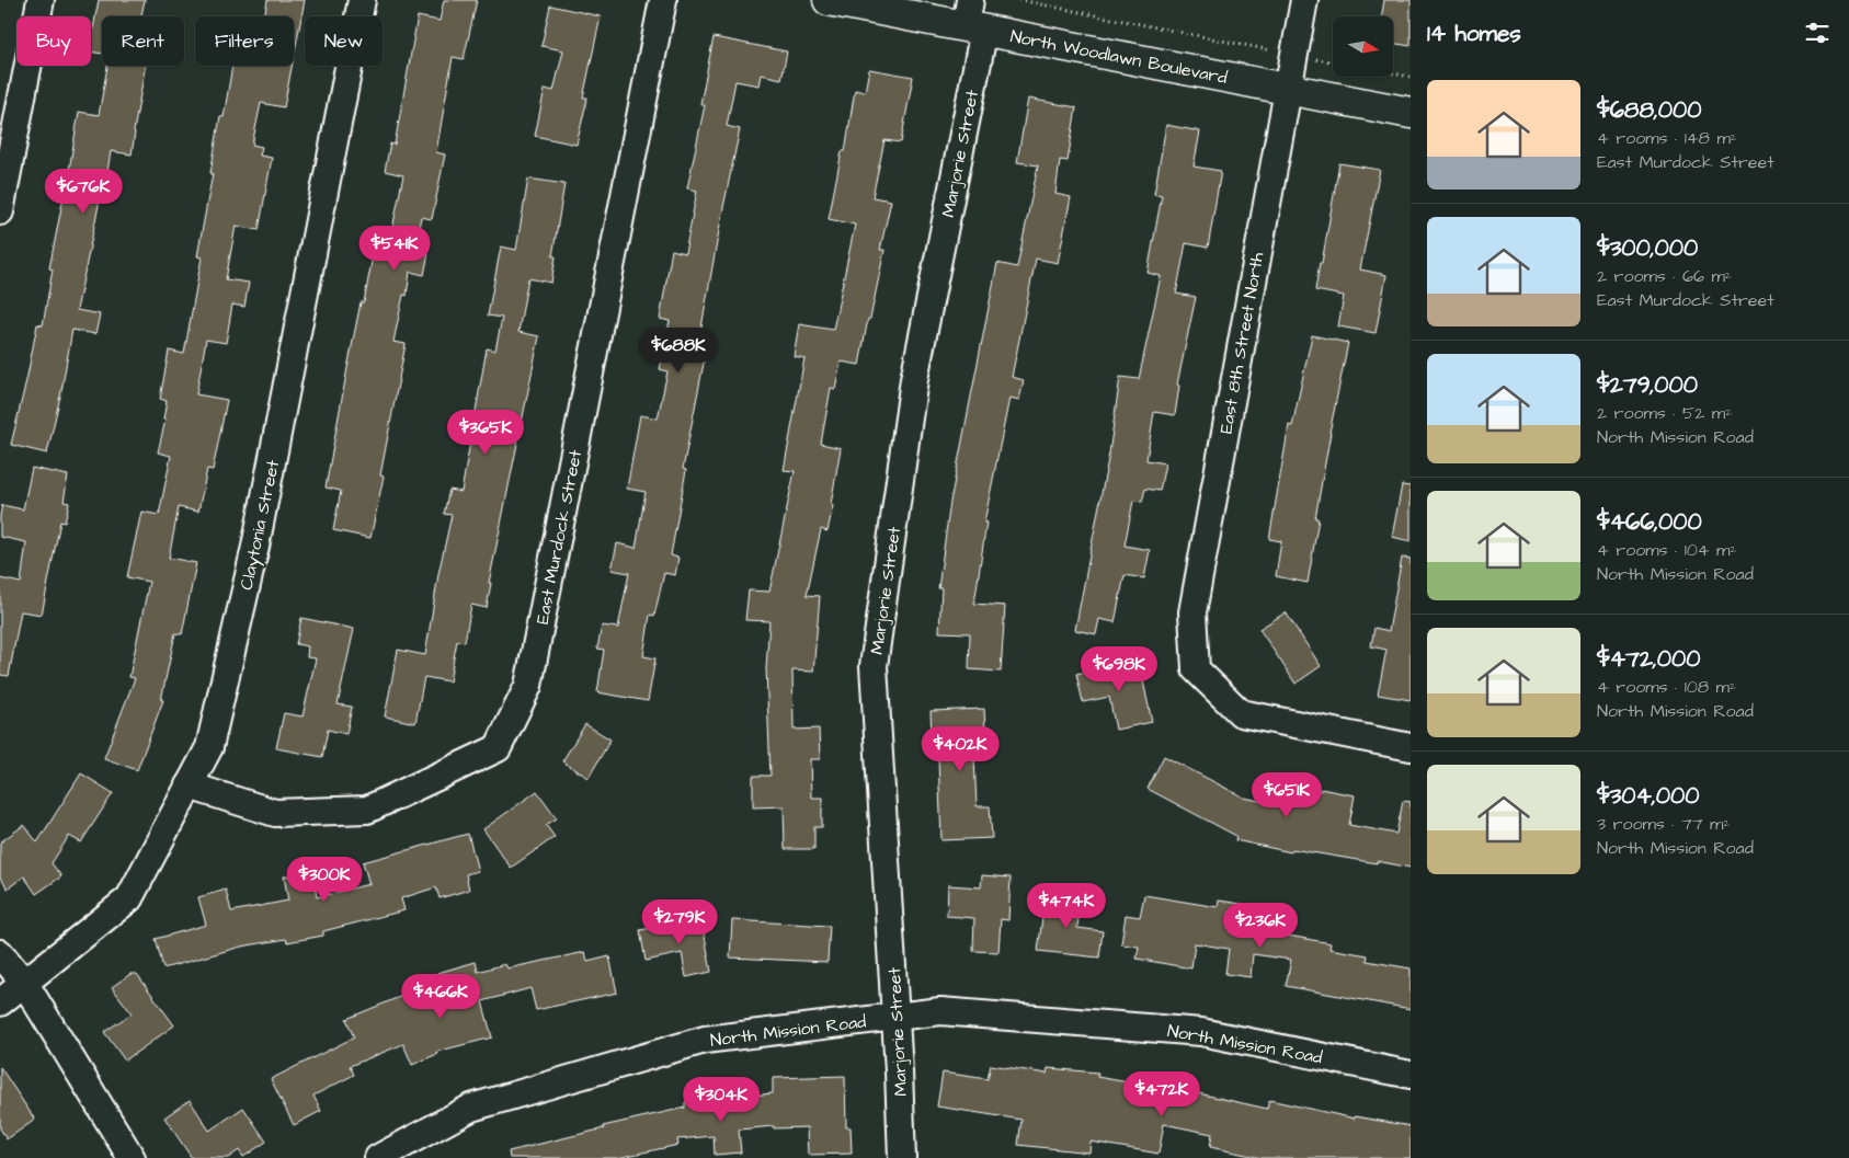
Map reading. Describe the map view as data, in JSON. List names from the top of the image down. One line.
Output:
{"streets":{"main road":["North Woodlawn Boulevard"],"street":["Marjorie Street","East 8th Street North","Claytonia Street","East Murdock Street","North Mission Road"]},"crossings":[["North Woodlawn Boulevard","Marjorie Street"],["North Woodlawn Boulevard","East 8th Street North"],["Marjorie Street","North Mission Road"],["Claytonia Street","East Murdock Street"]],"north":"right","page":{"heading":"14 homes","chip":["Buy","Rent","Filters","New"],"list":[{"name":"$688,000","note":"4 rooms · 148 m² · East Murdock Street"},{"name":"$300,000","note":"2 rooms · 66 m² · East Murdock Street"},{"name":"$279,000","note":"2 rooms · 52 m² · North Mission Road"},{"name":"$466,000","note":"4 rooms · 104 m² · North Mission Road"},{"name":"$472,000","note":"4 rooms · 108 m² · North Mission Road"},{"name":"$304,000","note":"3 rooms · 77 m² · North Mission Road"}],"price":["$676K","$541K","$688K","$365K","$698K","$402K","$651K","$300K","$474K","$279K","$236K","$466K","$472K","$304K"]}}
